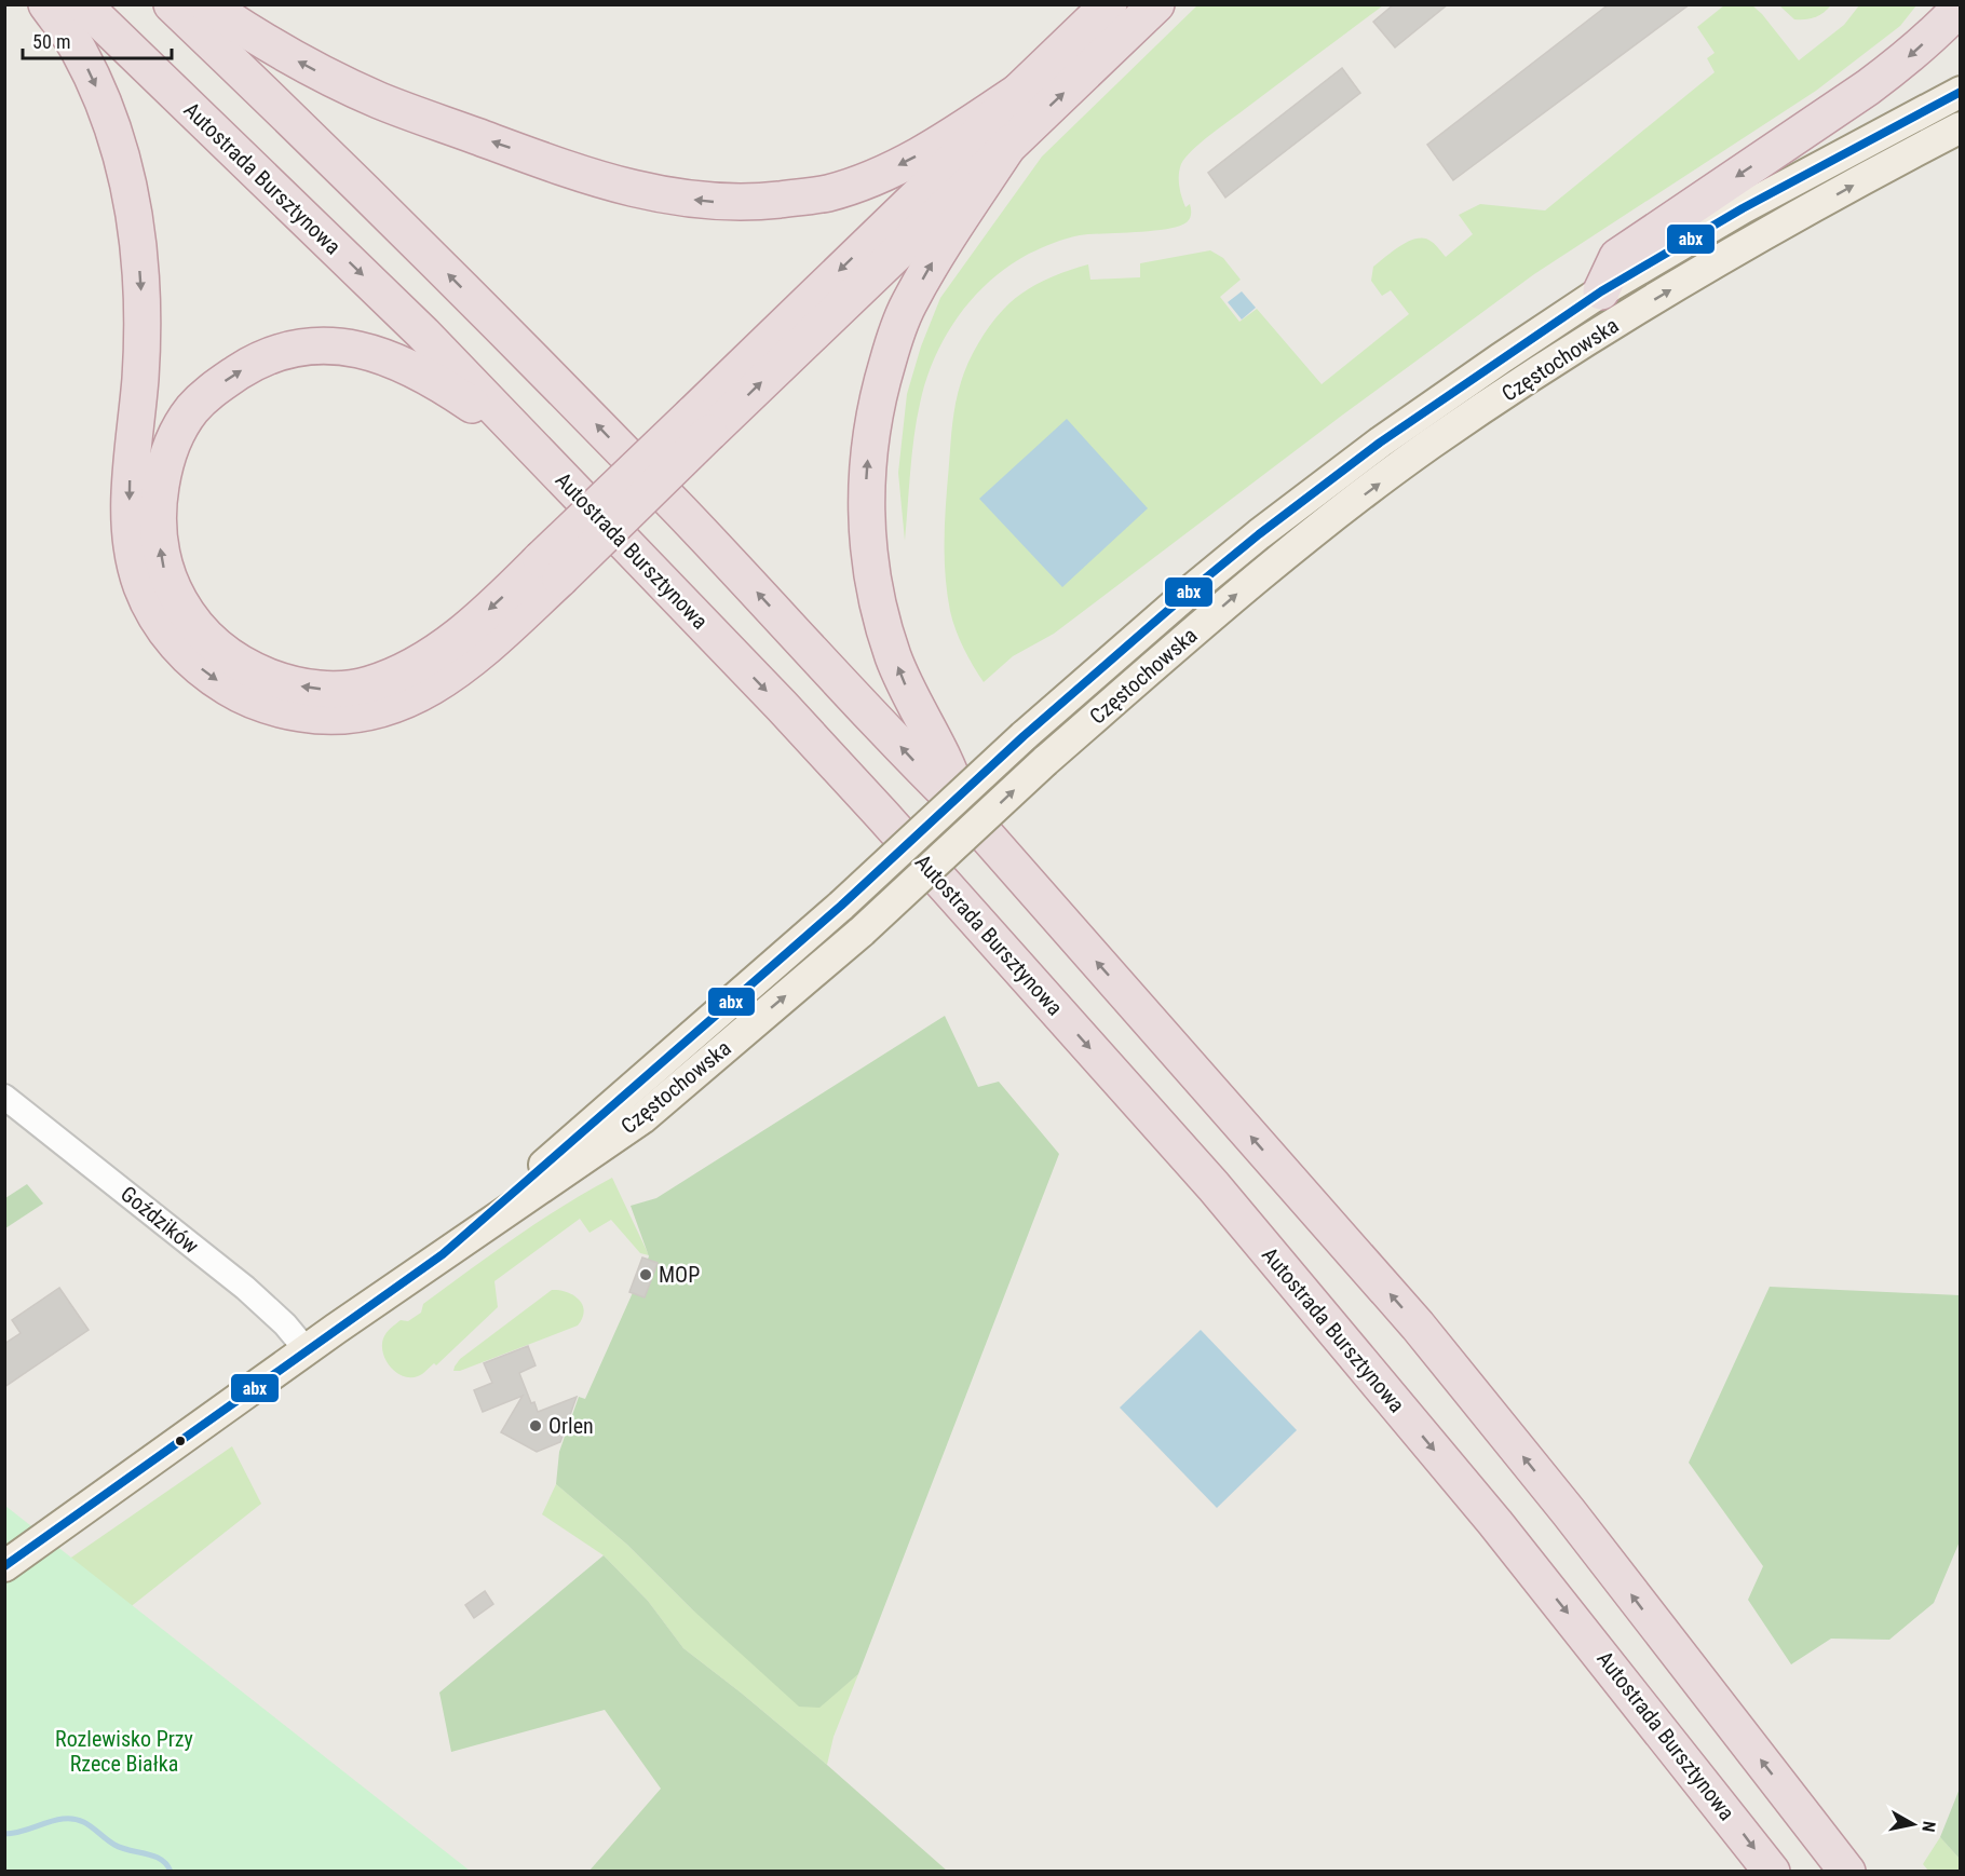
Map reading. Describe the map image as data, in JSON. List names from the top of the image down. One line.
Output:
{"streets":{"highway":["Autostrada Bursztynowa"],"main road":["Częstochowska"],"street":["Goździków"]},"crossings":[["Częstochowska","Goździków"]],"parks":["Rozlewisko Przy Rzece Białka"],"places":["MOP","Orlen"],"lines":["transit line abx"],"scale_bar":"50 m","north":"right"}
